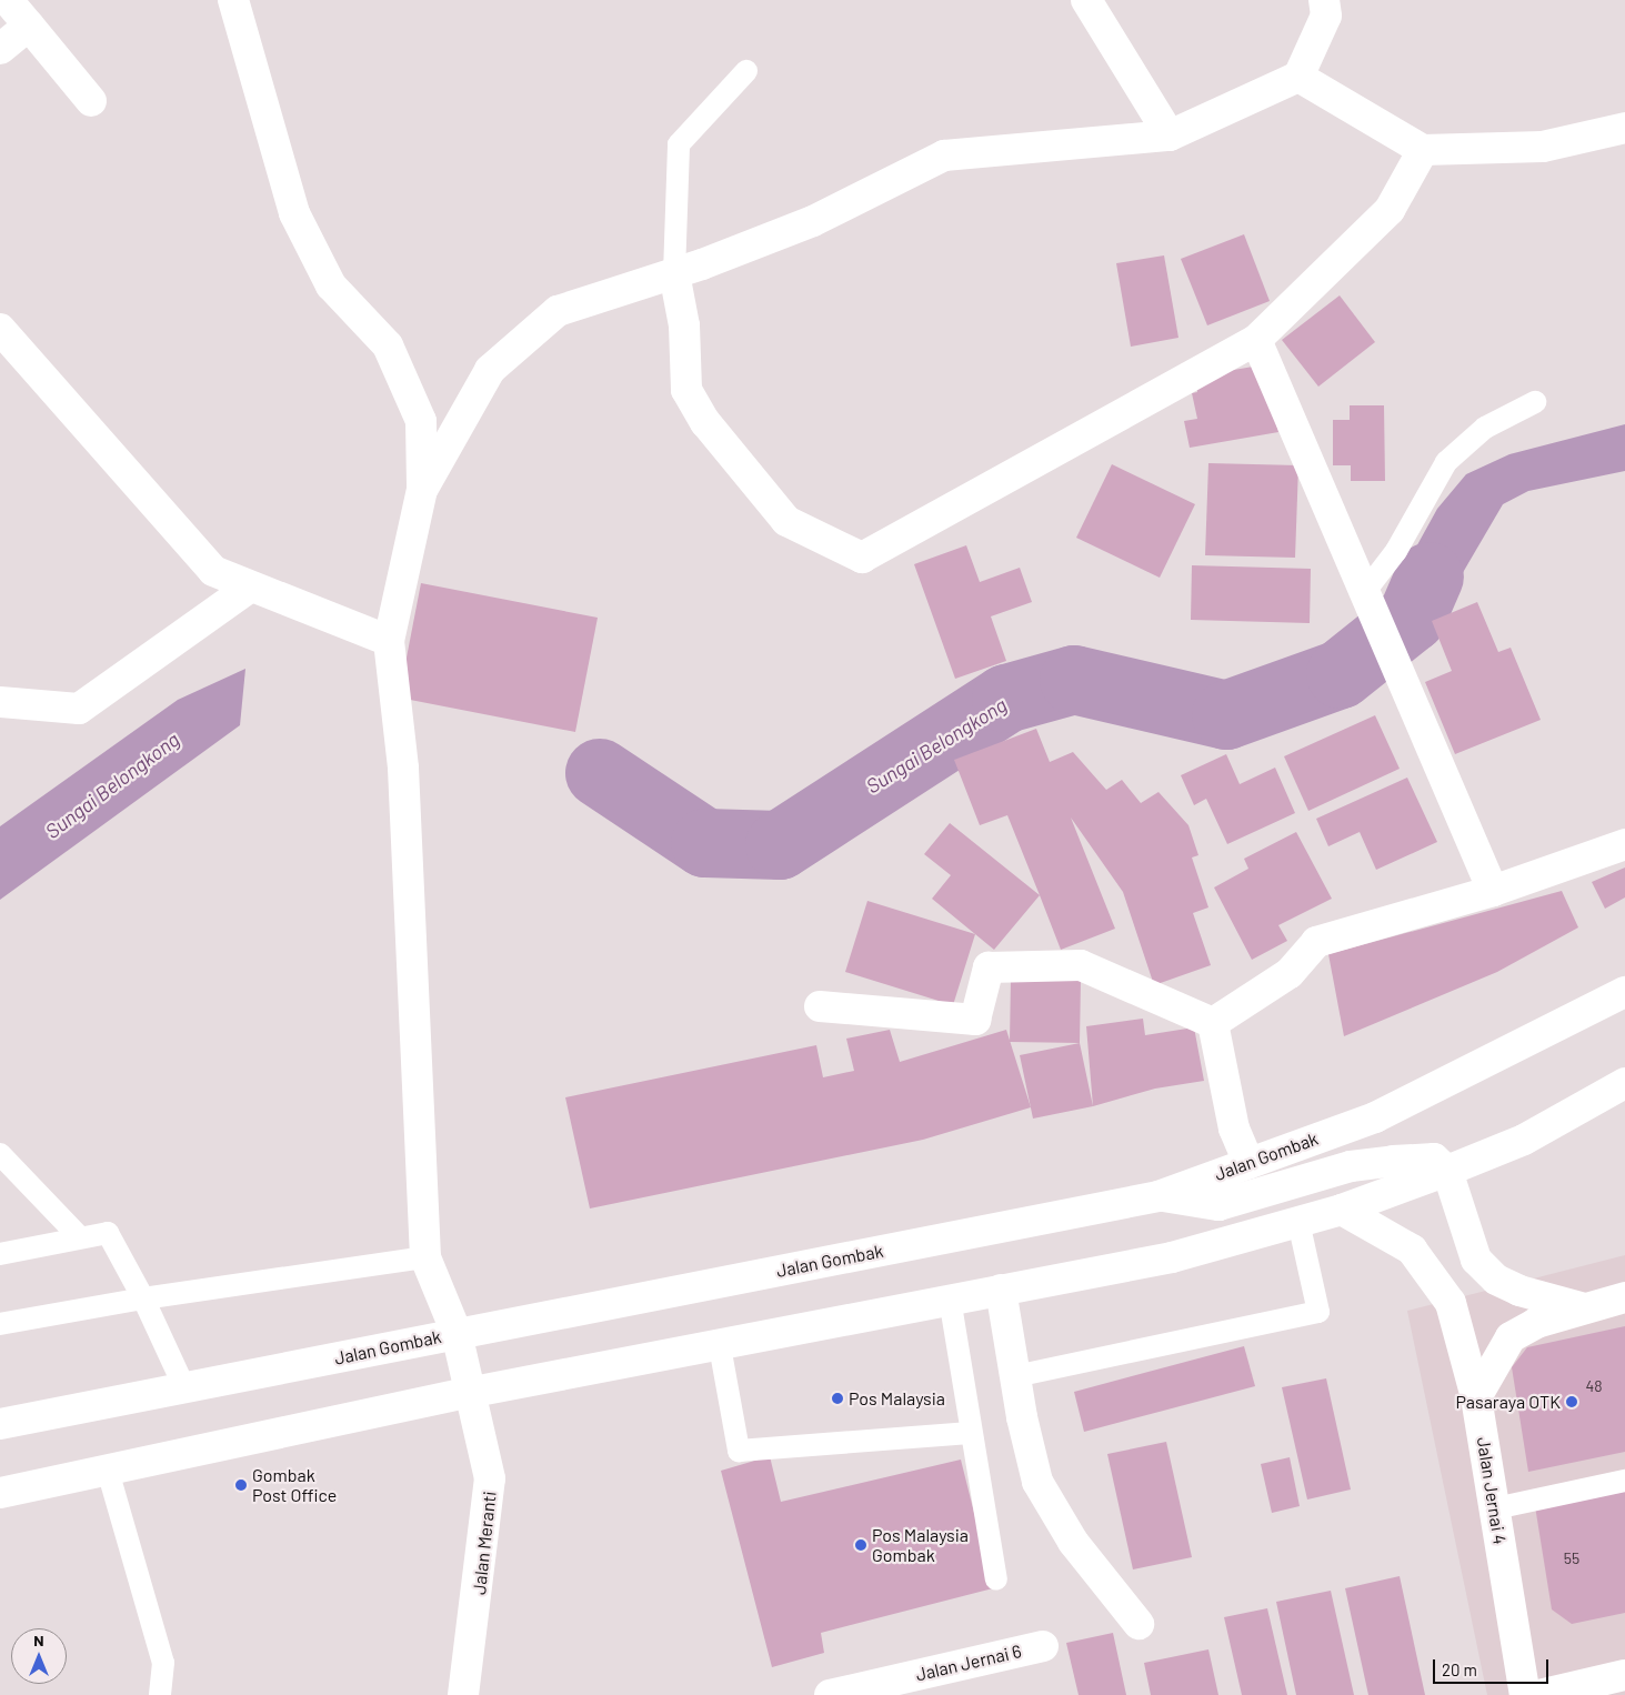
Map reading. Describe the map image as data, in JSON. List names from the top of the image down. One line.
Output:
{"streets":{"street":["Jalan Gombak","Jalan Jernai 4","Jalan Meranti","Jalan Jernai 6"]},"crossings":[["Jalan Gombak","Jalan Meranti"]],"water":["Sungai Belongkong"],"places":["Pos Malaysia","Pasaraya OTK","Gombak Post Office","Pos Malaysia Gombak"],"house_numbers":["48","55"],"scale_bar":"20 m","north":"top"}
